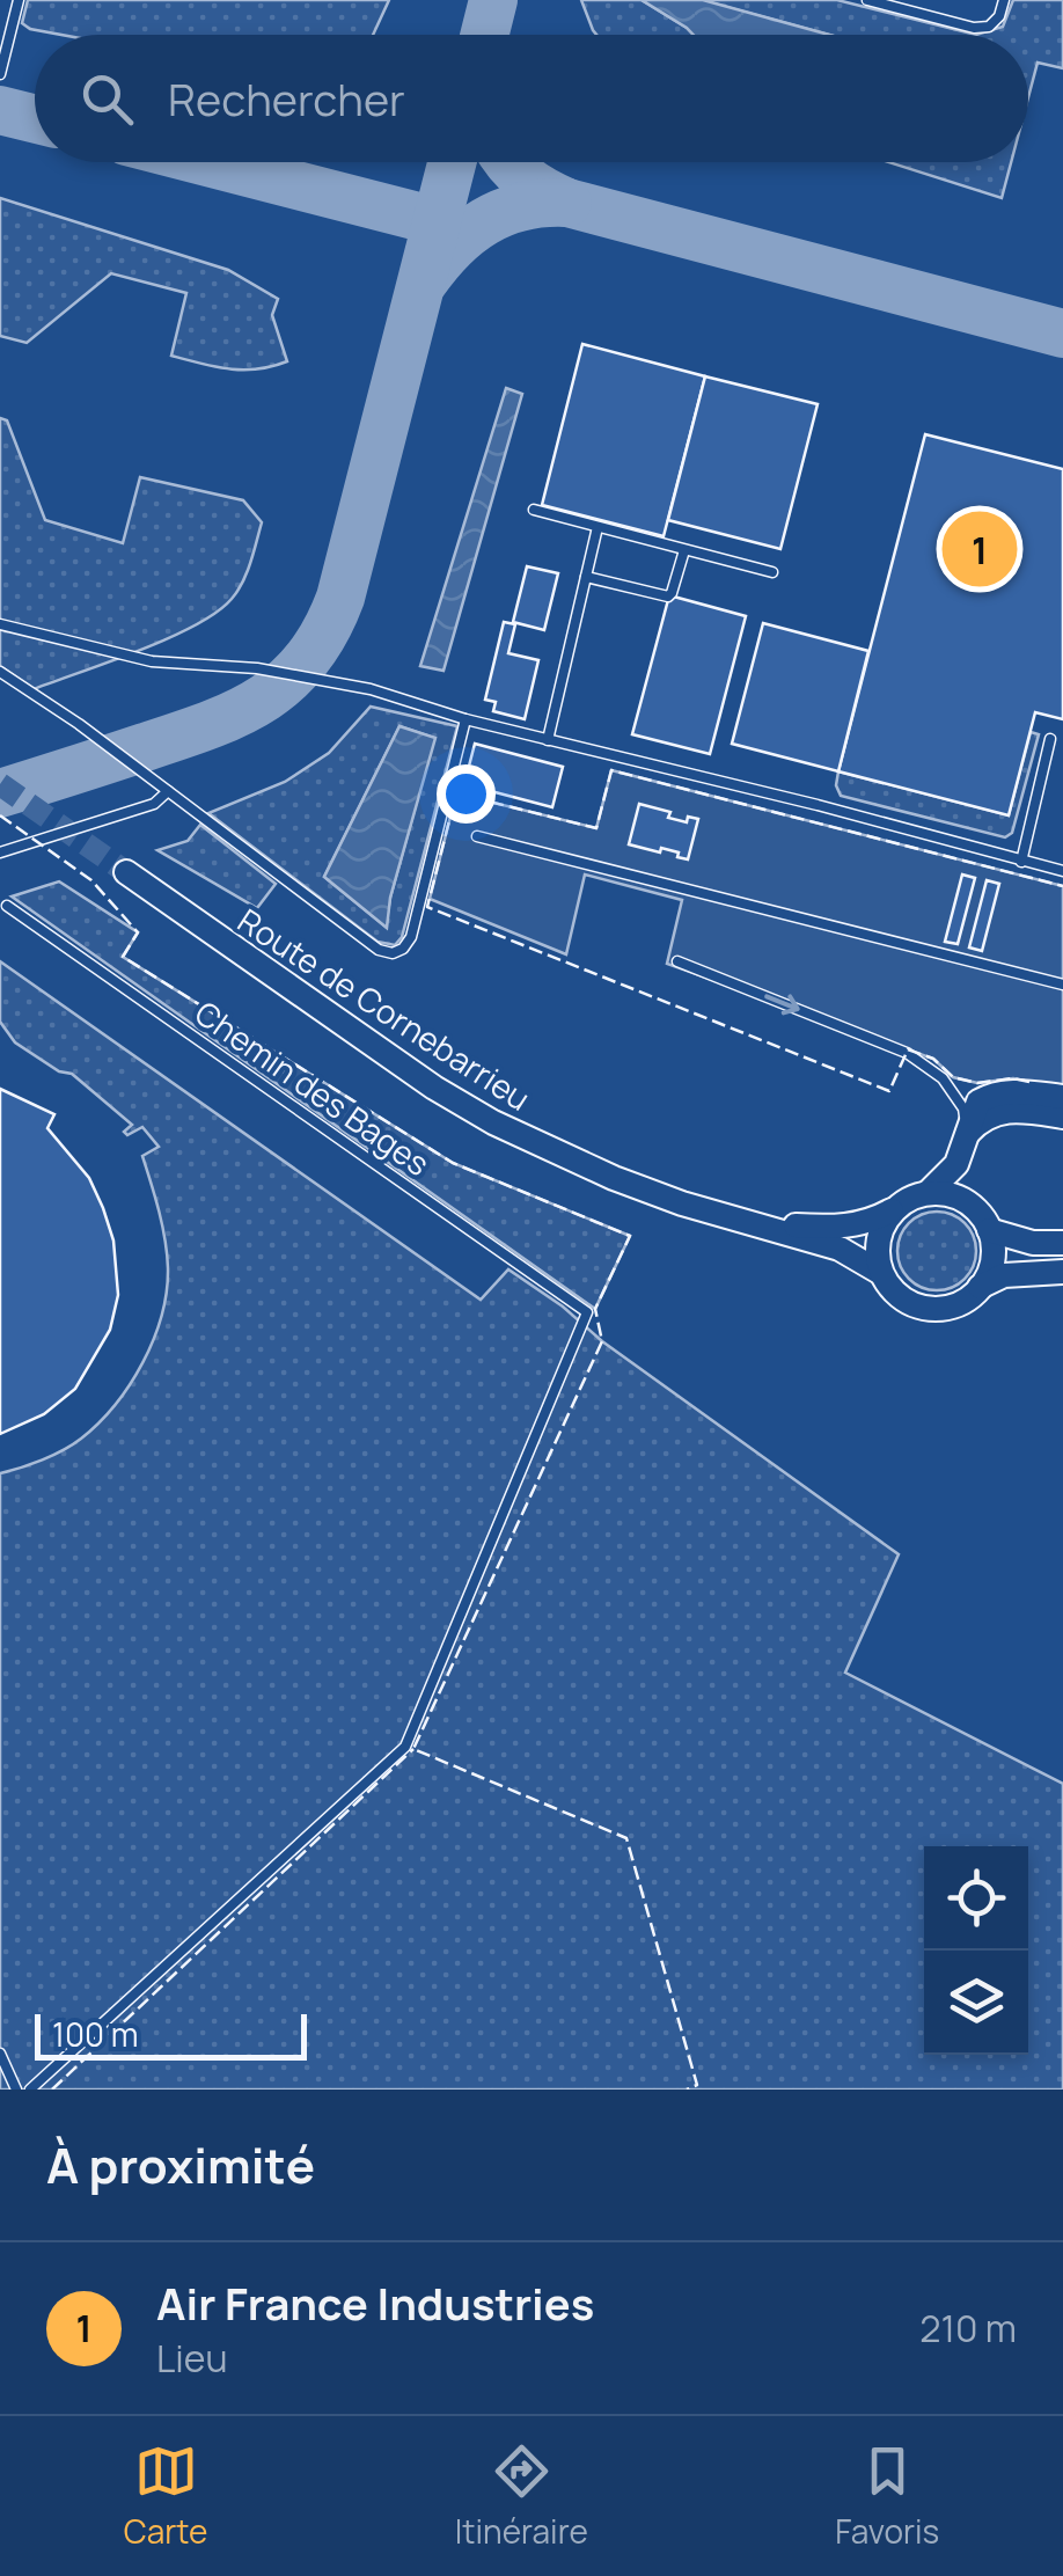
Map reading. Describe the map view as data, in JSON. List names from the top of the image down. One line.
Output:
{"streets":{"main road":["Route de Cornebarrieu"],"lane":["Chemin des Bages"]},"scale_bar":"100 m","page":{"search":"Rechercher","pins":"1","scale":"100 m","heading":"À proximité","list":[{"mark":"1","name":"Air France Industries","note":"Lieu","value":"210 m"}],"nav":["Carte","Itinéraire","Favoris"]}}
